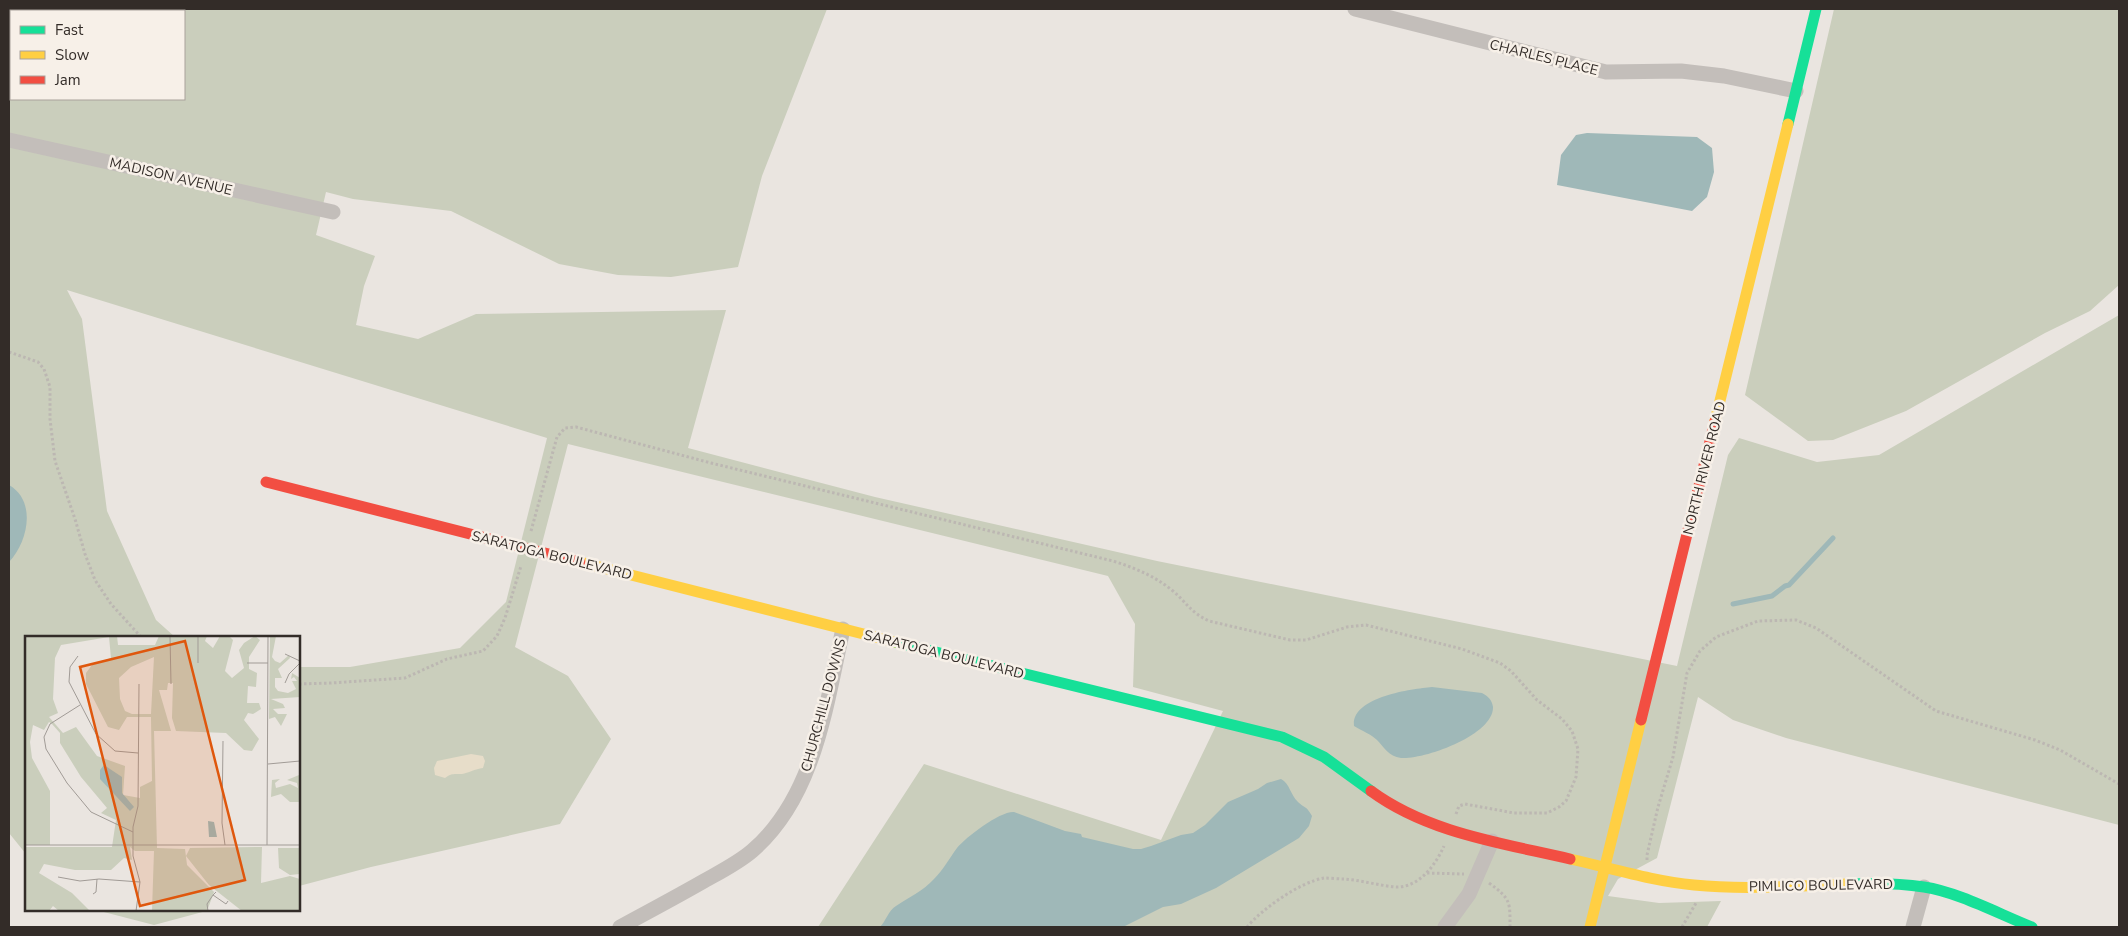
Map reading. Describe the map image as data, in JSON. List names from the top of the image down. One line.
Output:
{"streets":{"street":["CHARLES PLACE","MADISON AVENUE","NORTH RIVER ROAD","SARATOGA BOULEVARD","CHURCHILL DOWNS","PIMLICO BOULEVARD"]},"crossings":[["CHARLES PLACE","NORTH RIVER ROAD"],["NORTH RIVER ROAD","SARATOGA BOULEVARD"],["NORTH RIVER ROAD","PIMLICO BOULEVARD"],["SARATOGA BOULEVARD","CHURCHILL DOWNS"],["SARATOGA BOULEVARD","PIMLICO BOULEVARD"]],"legend":["Fast","Slow","Jam"]}
